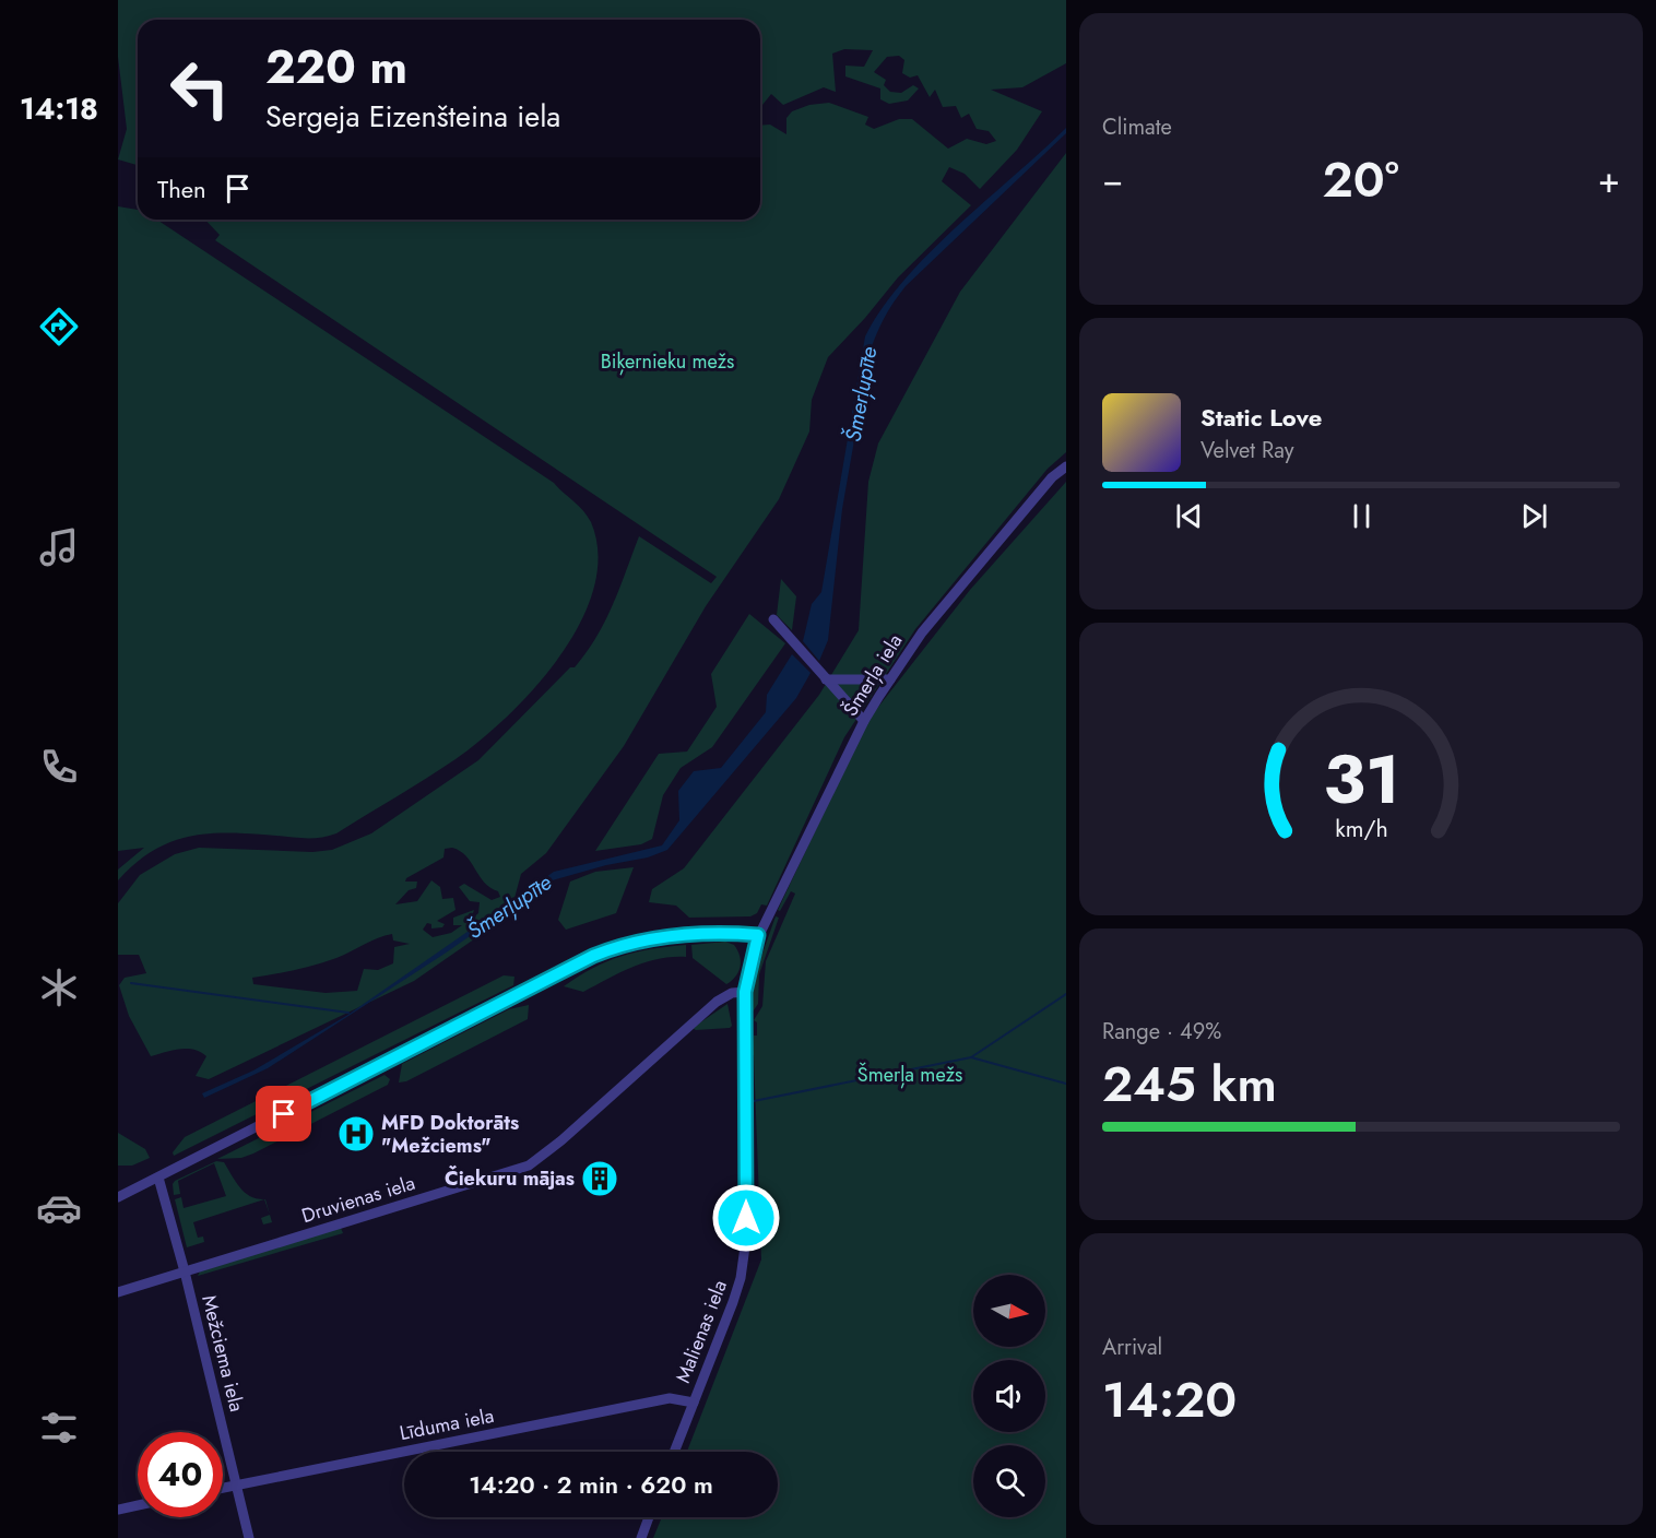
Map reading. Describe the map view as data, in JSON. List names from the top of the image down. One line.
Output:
{"streets":{"street":["Šmerļa iela","Druvienas iela","Malienas iela","Mežciema iela","Līduma iela"]},"crossings":[["Šmerļa iela","Malienas iela"],["Druvienas iela","Malienas iela"],["Druvienas iela","Mežciema iela"],["Malienas iela","Līduma iela"],["Mežciema iela","Līduma iela"]],"water":["Šmerļupīte"],"parks":["Biķernieku mežs","Šmerļa mežs"],"places":{"hospital":["MFD Doktorāts \"Mežciems\""],"building":["Čiekuru mājas"]},"north":"right","page":{"tabs":"14:18","tile":["Climate",["Range · 49%","245 km"],["Arrival","14:20"]],"turn":["220 m","Sergeja Eizenšteina iela"],"heat":["−","20°","+"],"then":"Then","song":["Static Love","Velvet Ray"],"limit":"40","trip":"14:20 · 2 min · 620 m","gauge":["31","km/h"]}}
